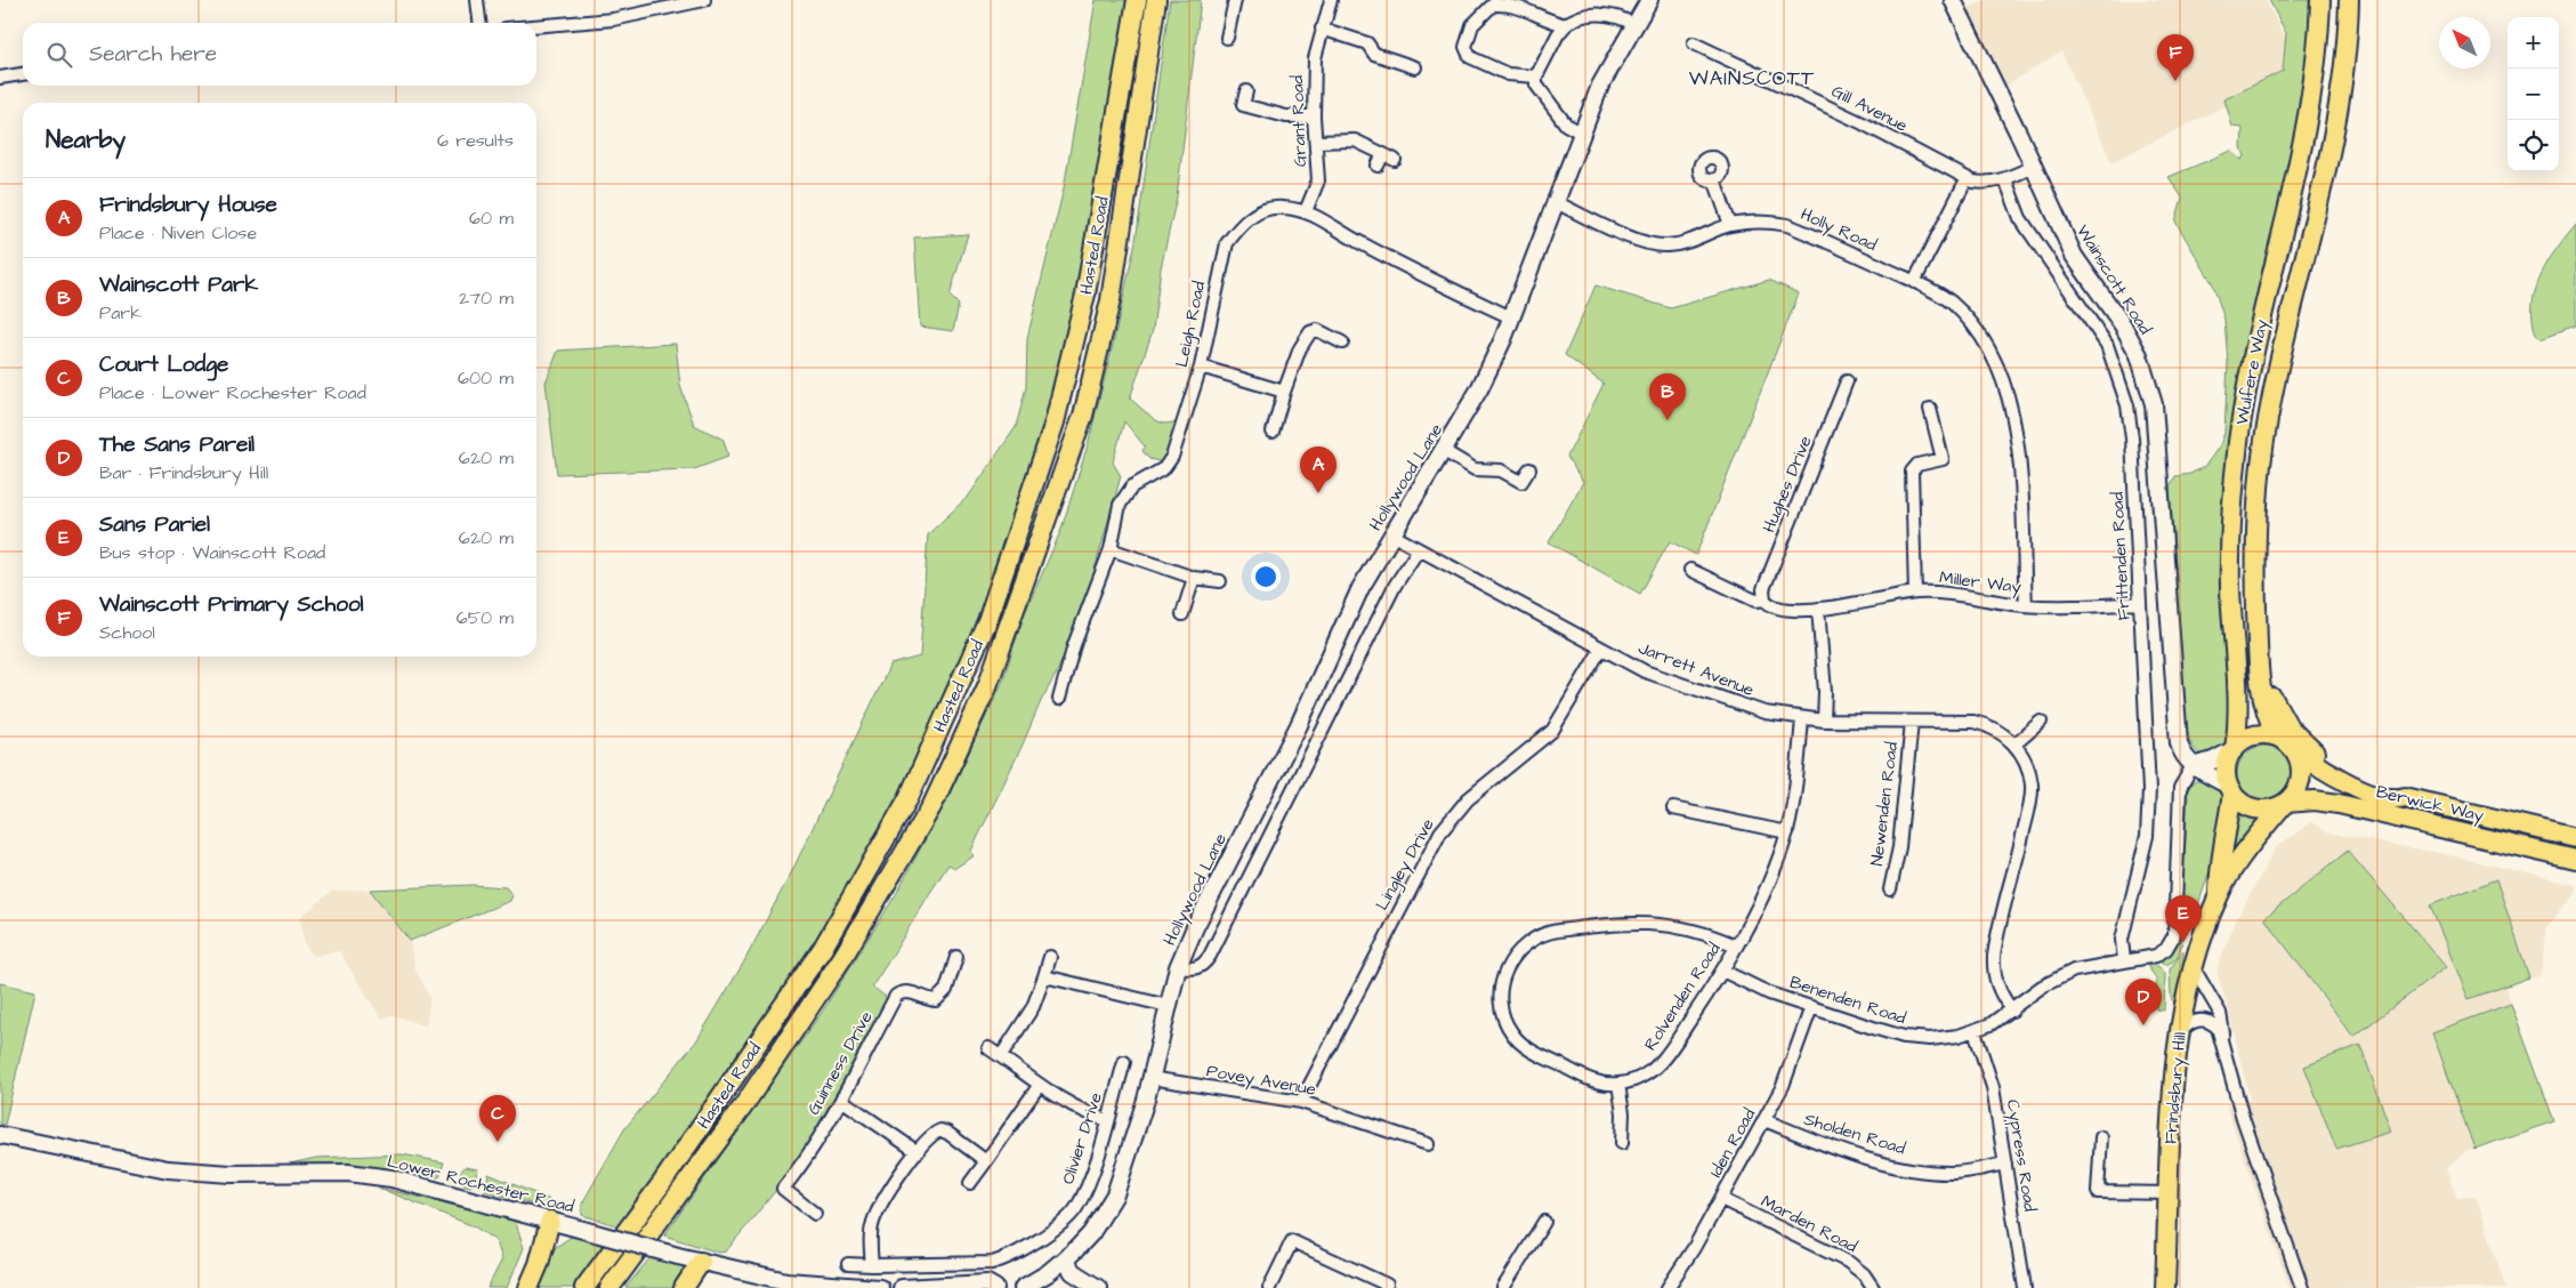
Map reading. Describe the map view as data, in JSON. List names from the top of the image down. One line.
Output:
{"streets":{"main road":["Hasted Road","Wainscott Road","Wulfere Way","Hollywood Lane","Berwick Way","Frindsbury Hill","Lower Rochester Road"],"street":["Gill Avenue","Grant Road","Holly Road","Leigh Road","Hughes Drive","Frittenden Road","Miller Way","Jarrett Avenue","Newenden Road","Lingley Drive","Rolvenden Road","Benenden Road","Guinness Drive","Povey Avenue","Sholden Road","Olivier Drive","Iden Road","Cypress Road","Marden Road"]},"crossings":[["Gill Avenue","Wainscott Road"],["Gill Avenue","Frittenden Road"],["Grant Road","Leigh Road"],["Holly Road","Hollywood Lane"],["Holly Road","Miller Way"],["Wainscott Road","Wulfere Way"],["Wainscott Road","Berwick Way"],["Wainscott Road","Benenden Road"],["Wainscott Road","Frindsbury Hill"],["Leigh Road","Hollywood Lane"],["Wulfere Way","Berwick Way"],["Wulfere Way","Frindsbury Hill"],["Hollywood Lane","Jarrett Avenue"],["Hollywood Lane","Povey Avenue"],["Hughes Drive","Miller Way"],["Frittenden Road","Miller Way"],["Frittenden Road","Benenden Road"],["Jarrett Avenue","Newenden Road"],["Jarrett Avenue","Lingley Drive"],["Jarrett Avenue","Rolvenden Road"],["Jarrett Avenue","Benenden Road"],["Berwick Way","Frindsbury Hill"],["Lingley Drive","Povey Avenue"],["Rolvenden Road","Benenden Road"],["Benenden Road","Iden Road"],["Benenden Road","Cypress Road"],["Sholden Road","Iden Road"],["Sholden Road","Cypress Road"],["Iden Road","Marden Road"]],"districts":["WAINSCOTT"],"north":"top left","page":{"map_buttons":["+","−"],"search":"Search here","pins":["F","B","A","E","D","C"],"heading":["Nearby","6 results"],"list":[{"mark":"A","name":"Frindsbury House","note":"Place · Niven Close","value":"60 m"},{"mark":"B","name":"Wainscott Park","note":"Park","value":"270 m"},{"mark":"C","name":"Court Lodge","note":"Place · Lower Rochester Road","value":"600 m"},{"mark":"D","name":"The Sans Pareil","note":"Bar · Frindsbury Hill","value":"620 m"},{"mark":"E","name":"Sans Pariel","note":"Bus stop · Wainscott Road","value":"620 m"},{"mark":"F","name":"Wainscott Primary School","note":"School","value":"650 m"}]}}
